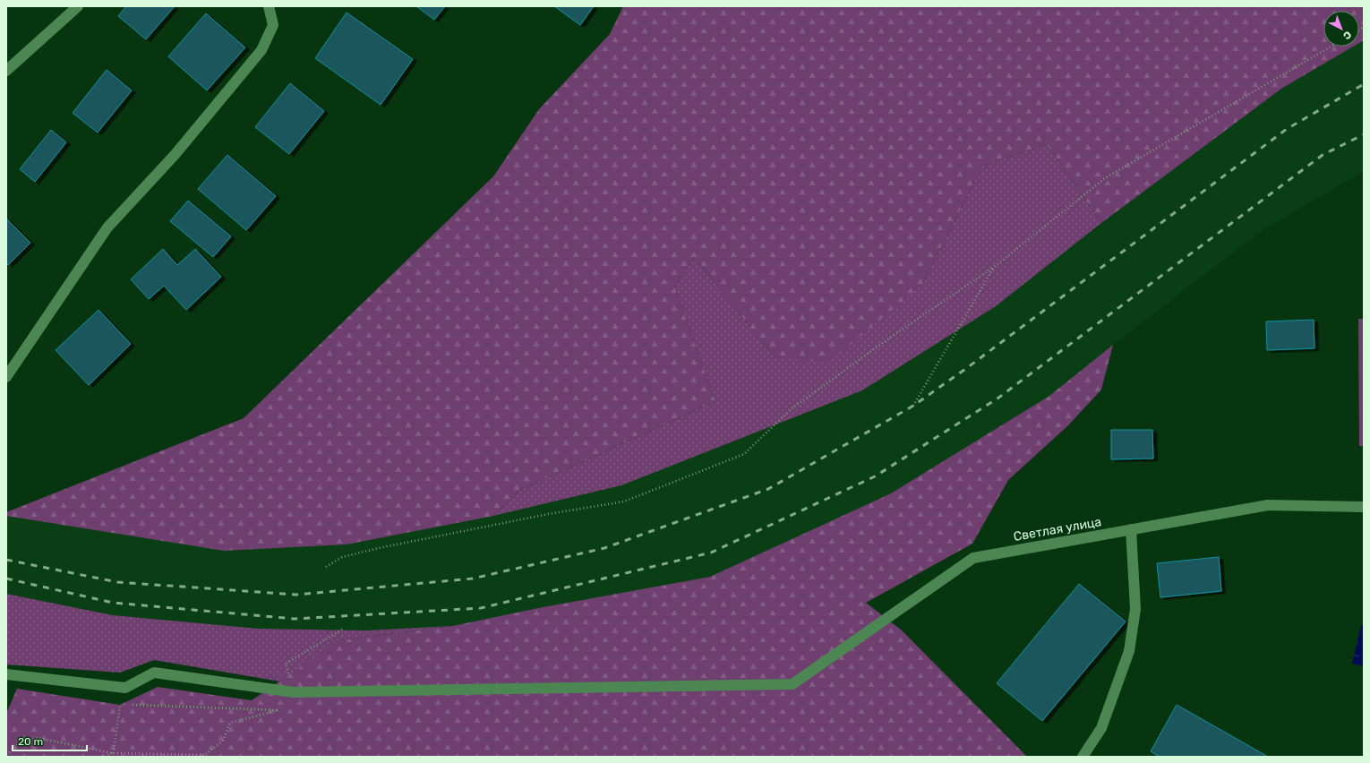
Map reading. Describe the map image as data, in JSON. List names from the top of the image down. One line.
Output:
{"streets":{"street":["Светлая улица"]},"scale_bar":"20 m","north":"bottom right"}
